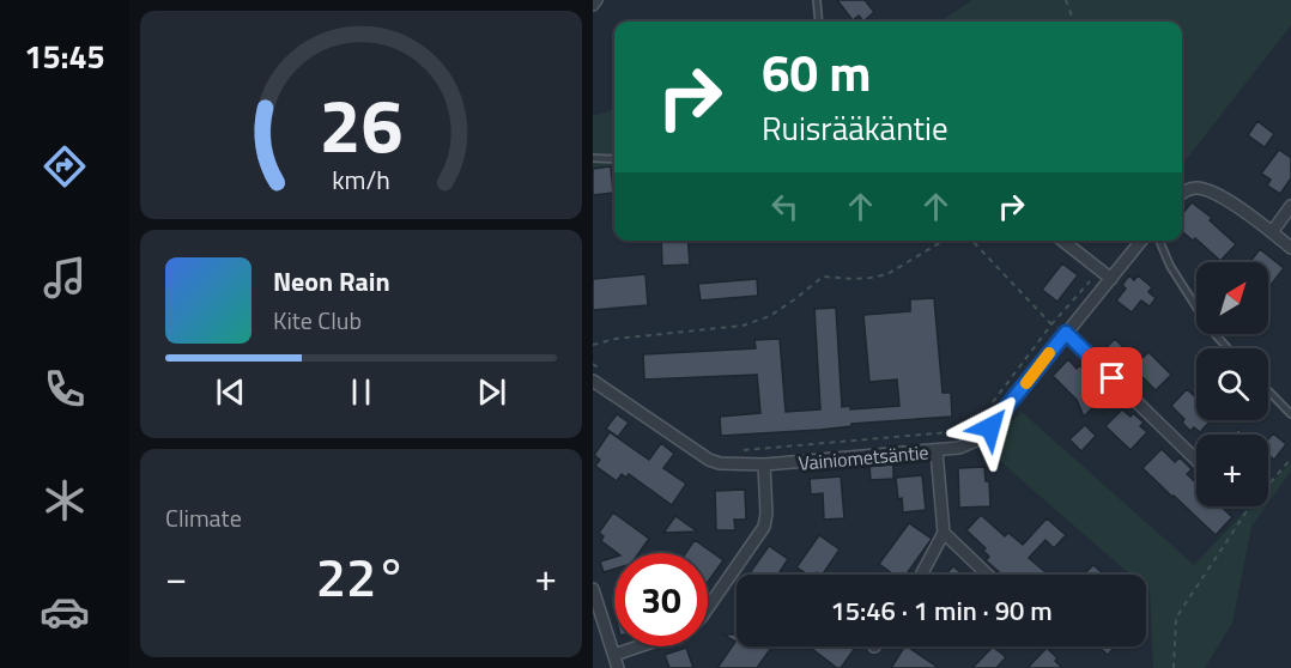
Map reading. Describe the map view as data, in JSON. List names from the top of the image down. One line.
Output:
{"streets":{"street":["Vainiometsäntie"]},"north":"top right","page":{"tabs":"15:45","turn":["60 m","Ruisrääkäntie"],"song":["Neon Rain","Kite Club"],"map_buttons":"+","tile":"Climate","heat":["−","22°","+"],"limit":"30","trip":"15:46 · 1 min · 90 m","gauge":["26","km/h"]}}
